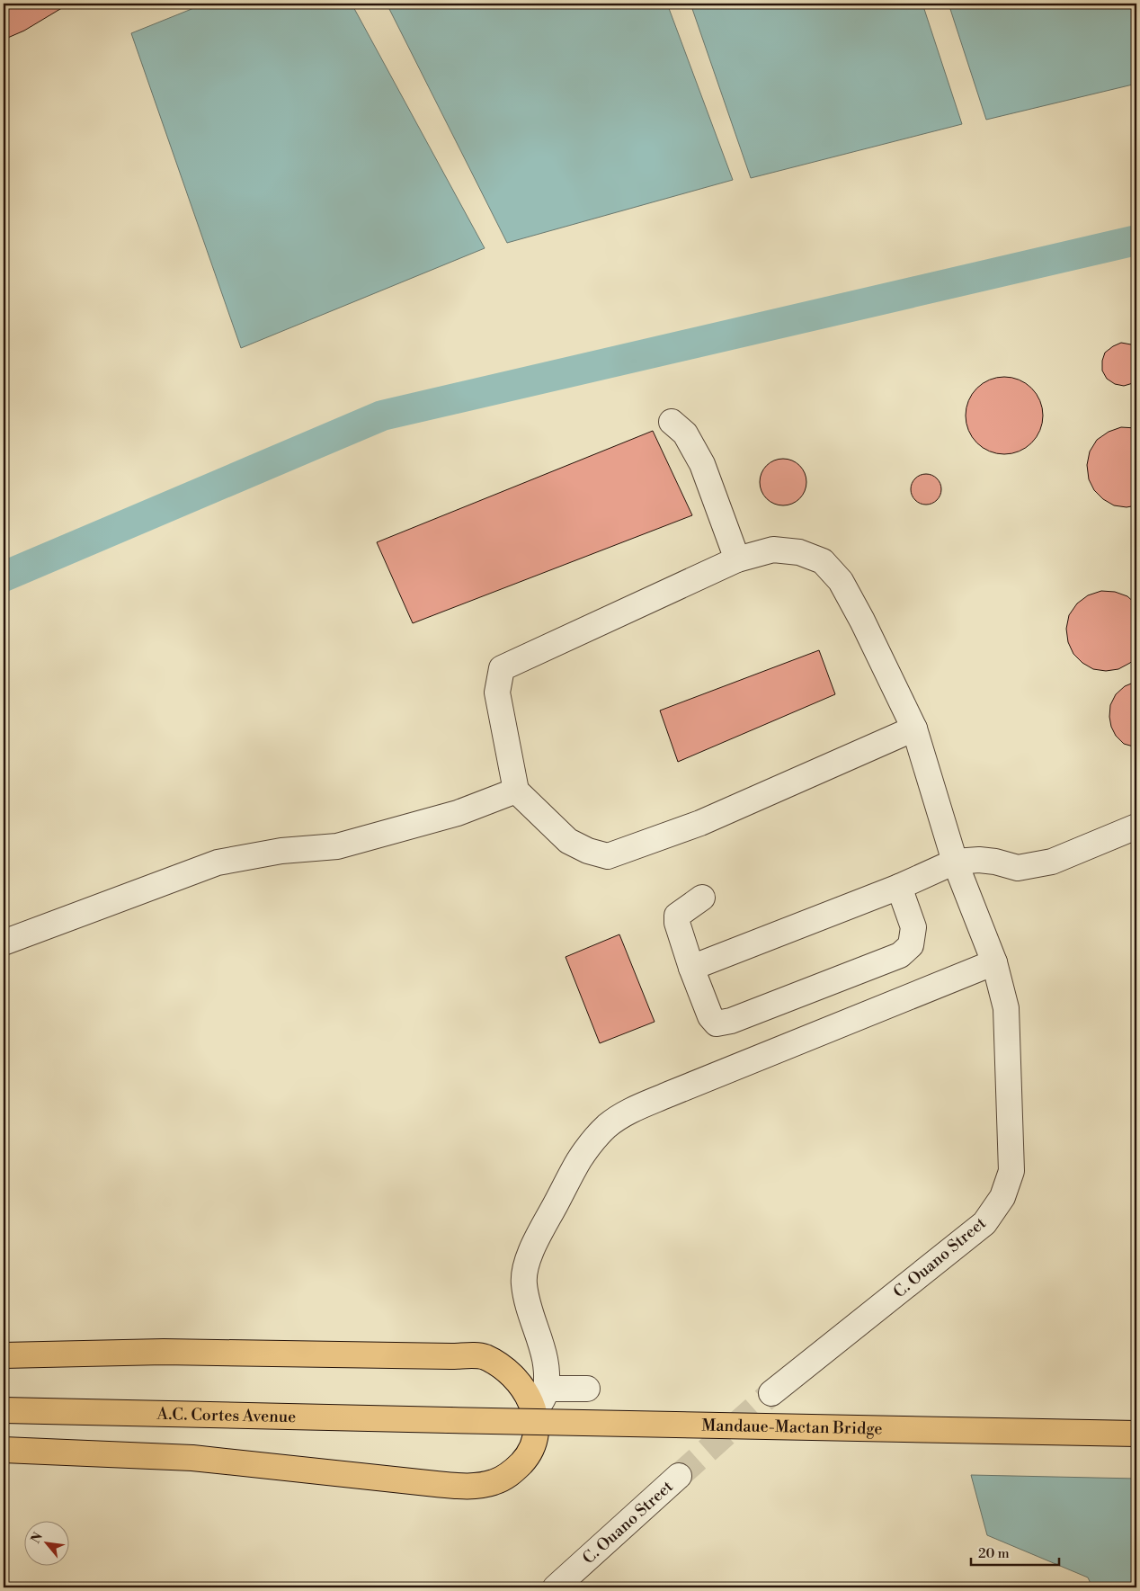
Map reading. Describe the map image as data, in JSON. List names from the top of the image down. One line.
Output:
{"streets":{"main road":["A.C. Cortes Avenue","Mandaue-Mactan Bridge"],"street":["C. Ouano Street"]},"crossings":[["A.C. Cortes Avenue","Mandaue-Mactan Bridge"]],"scale_bar":"20 m","north":"top left"}
